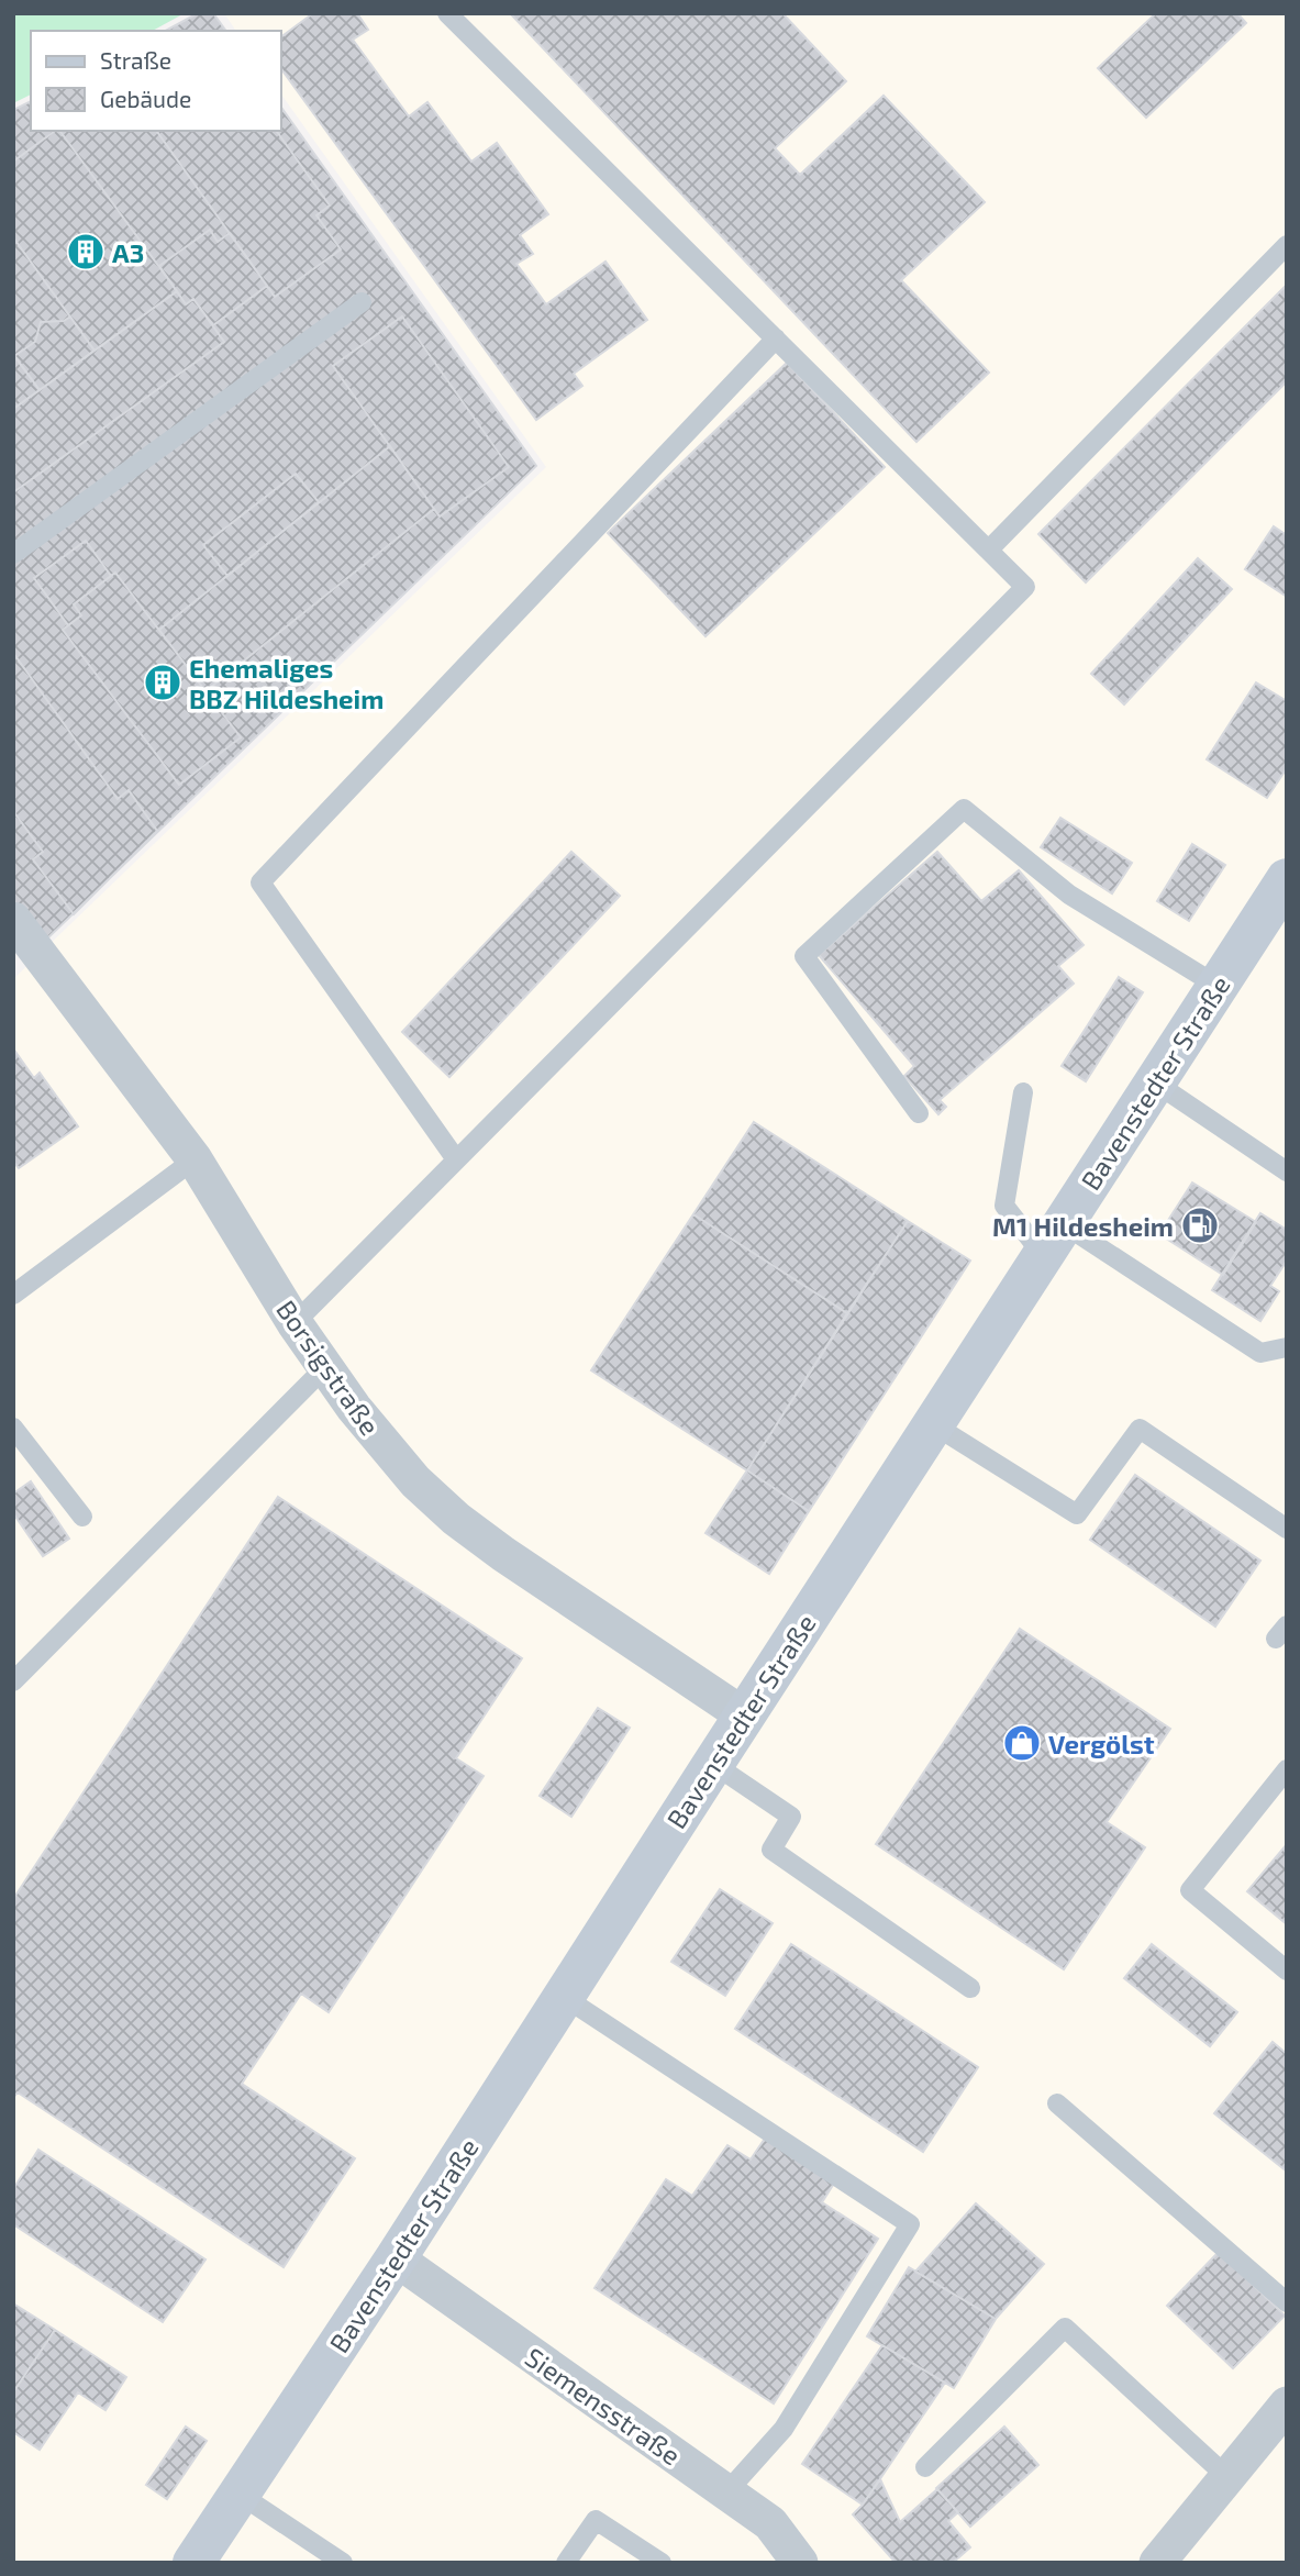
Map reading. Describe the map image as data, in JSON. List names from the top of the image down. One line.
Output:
{"streets":{"street":["Bavenstedter Straße","Borsigstraße","Siemensstraße"]},"crossings":[["Bavenstedter Straße","Borsigstraße"],["Bavenstedter Straße","Siemensstraße"]],"places":{"building":["A3","Ehemaliges BBZ Hildesheim"],"fuel station":["M1 Hildesheim"],"shop":["Vergölst"]},"legend":["Straße","Gebäude"]}
